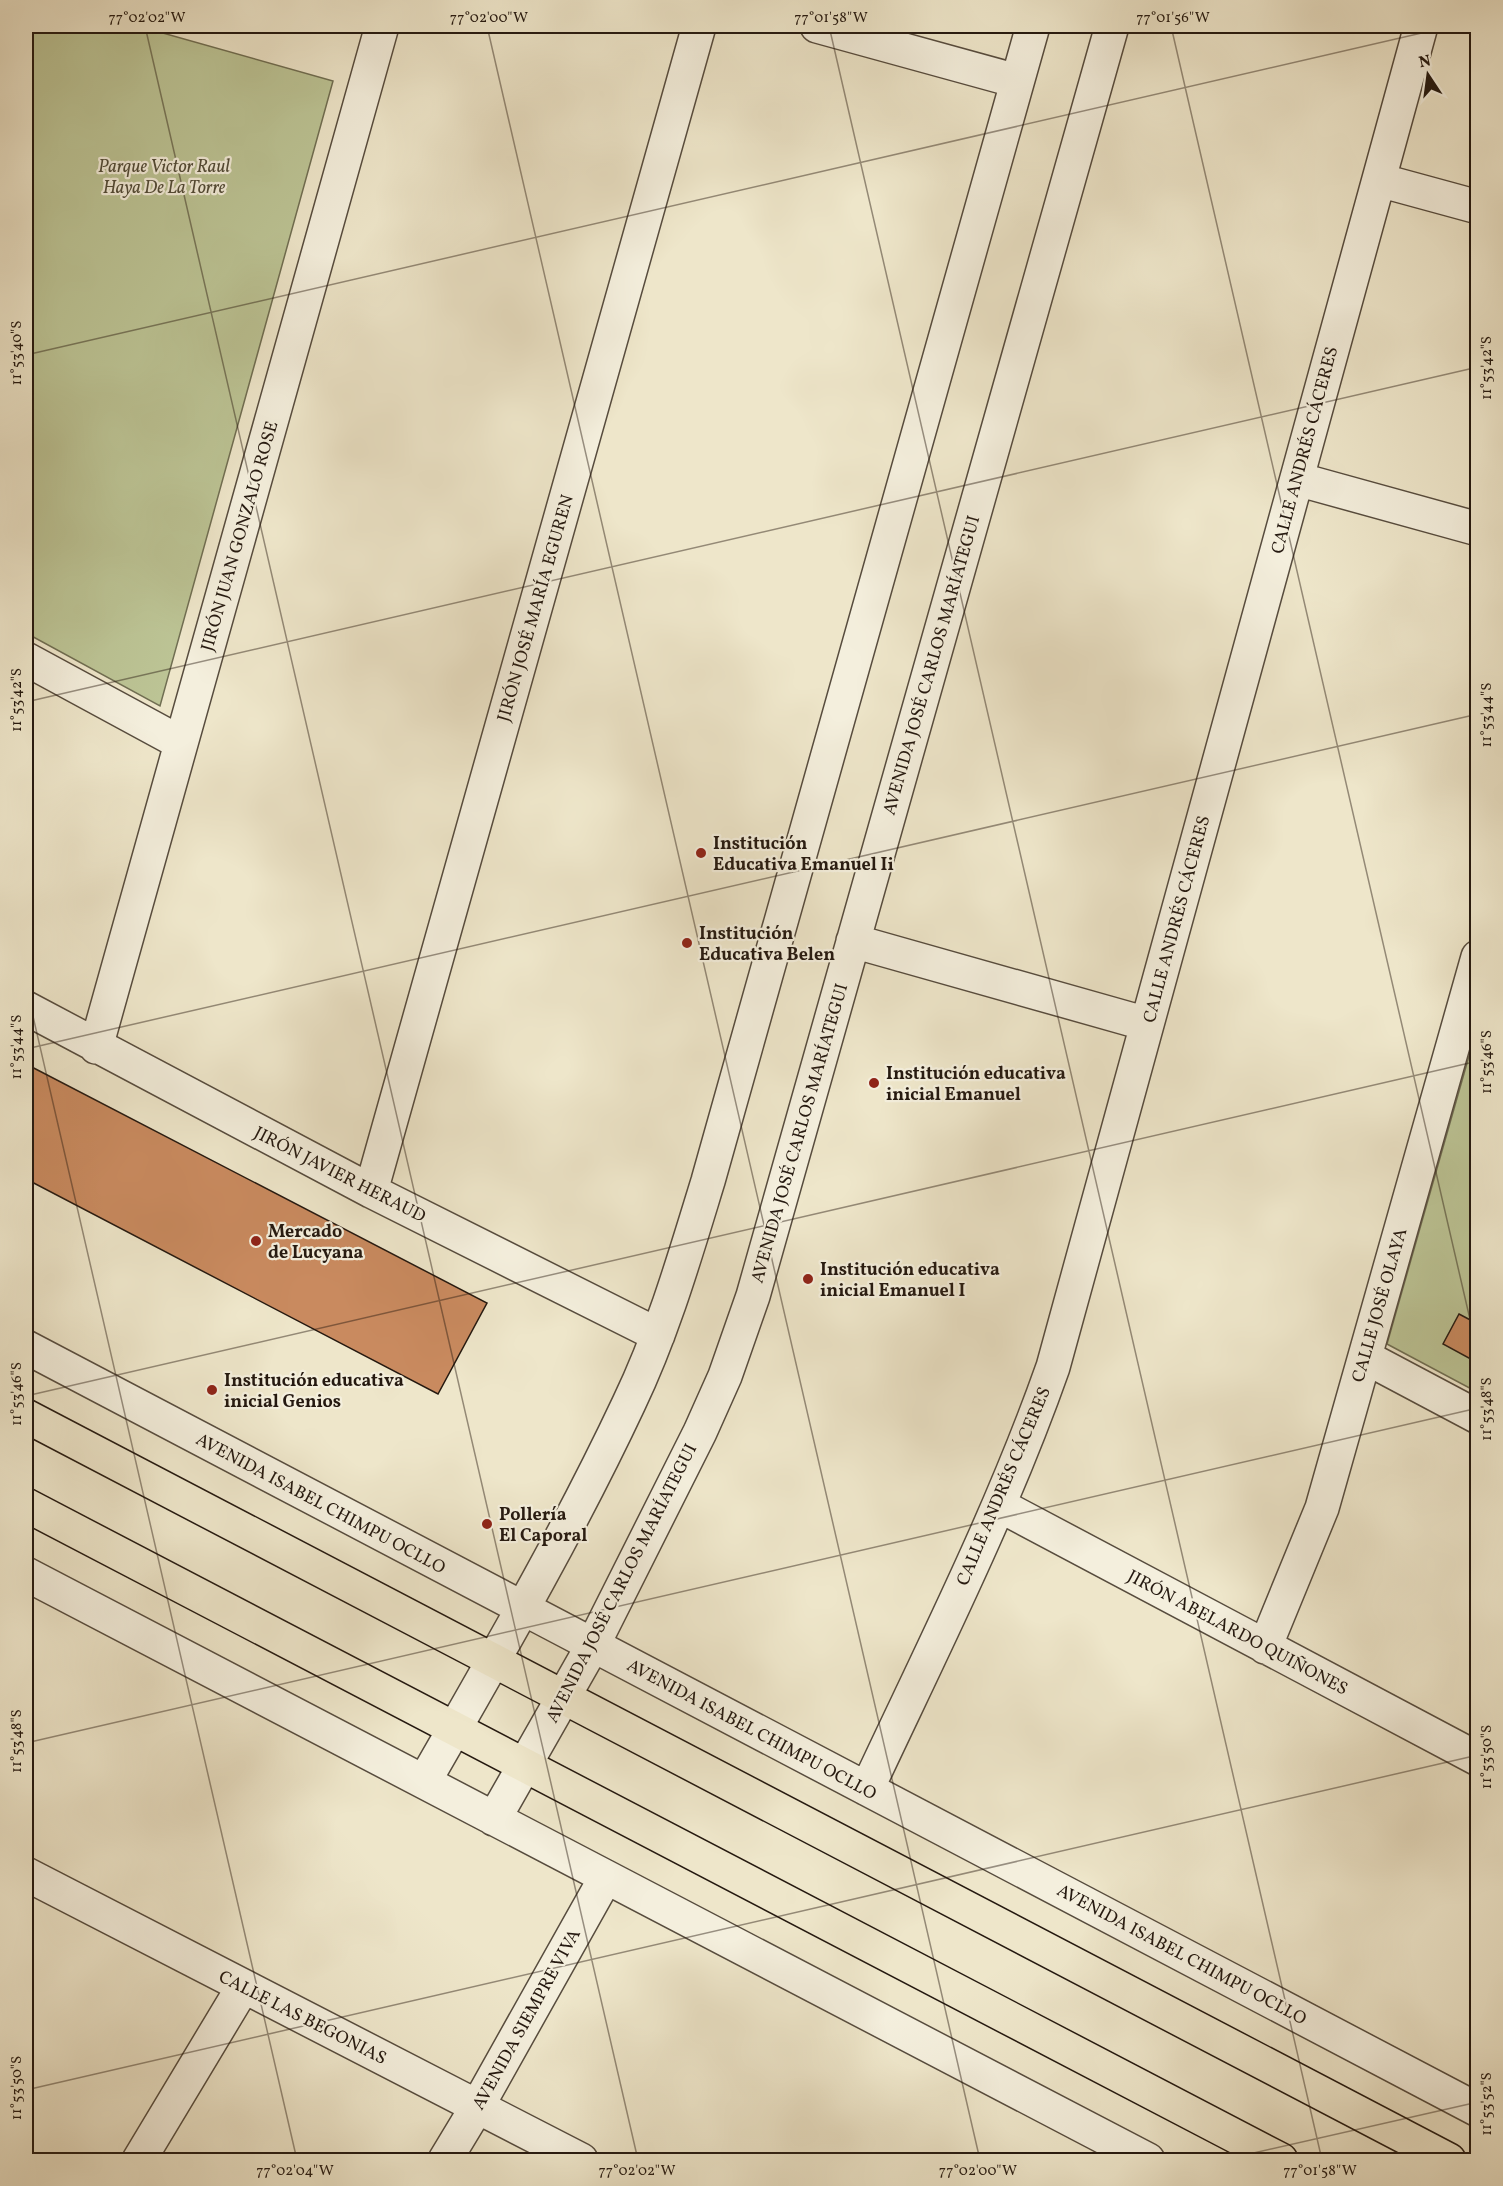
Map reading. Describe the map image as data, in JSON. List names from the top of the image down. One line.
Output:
{"streets":{"street":["CALLE ANDRÉS CÁCERES","JIRÓN JUAN GONZALO ROSE","JIRÓN JOSÉ MARÍA EGUREN","AVENIDA JOSÉ CARLOS MARÍATEGUI","JIRÓN JAVIER HERAUD","CALLE JOSÉ OLAYA","AVENIDA ISABEL CHIMPU OCLLO","JIRÓN ABELARDO QUIÑONES","CALLE LAS BEGONIAS","AVENIDA SIEMPRE VIVA"]},"crossings":[["CALLE ANDRÉS CÁCERES","AVENIDA ISABEL CHIMPU OCLLO"],["CALLE ANDRÉS CÁCERES","JIRÓN ABELARDO QUIÑONES"],["JIRÓN JUAN GONZALO ROSE","JIRÓN JAVIER HERAUD"],["JIRÓN JOSÉ MARÍA EGUREN","JIRÓN JAVIER HERAUD"],["AVENIDA JOSÉ CARLOS MARÍATEGUI","AVENIDA ISABEL CHIMPU OCLLO"],["CALLE JOSÉ OLAYA","JIRÓN ABELARDO QUIÑONES"],["CALLE LAS BEGONIAS","AVENIDA SIEMPRE VIVA"]],"parks":["Parque Victor Raul Haya De La Torre"],"places":["Institución Educativa Emanuel Ii","Institución Educativa Belen","Institución educativa inicial Emanuel","Mercado de Lucyana","Institución educativa inicial Emanuel I","Institución educativa inicial Genios","Pollería El Caporal"],"north":"top","coordinates":["77°02'02\"W","77°02'00\"W","77°01'58\"W","77°01'56\"W","11°53'40\"S","11°53'42\"S","11°53'44\"S","11°53'46\"S","11°53'48\"S","11°53'50\"S","11°53'52\"S","77°02'04\"W"]}
